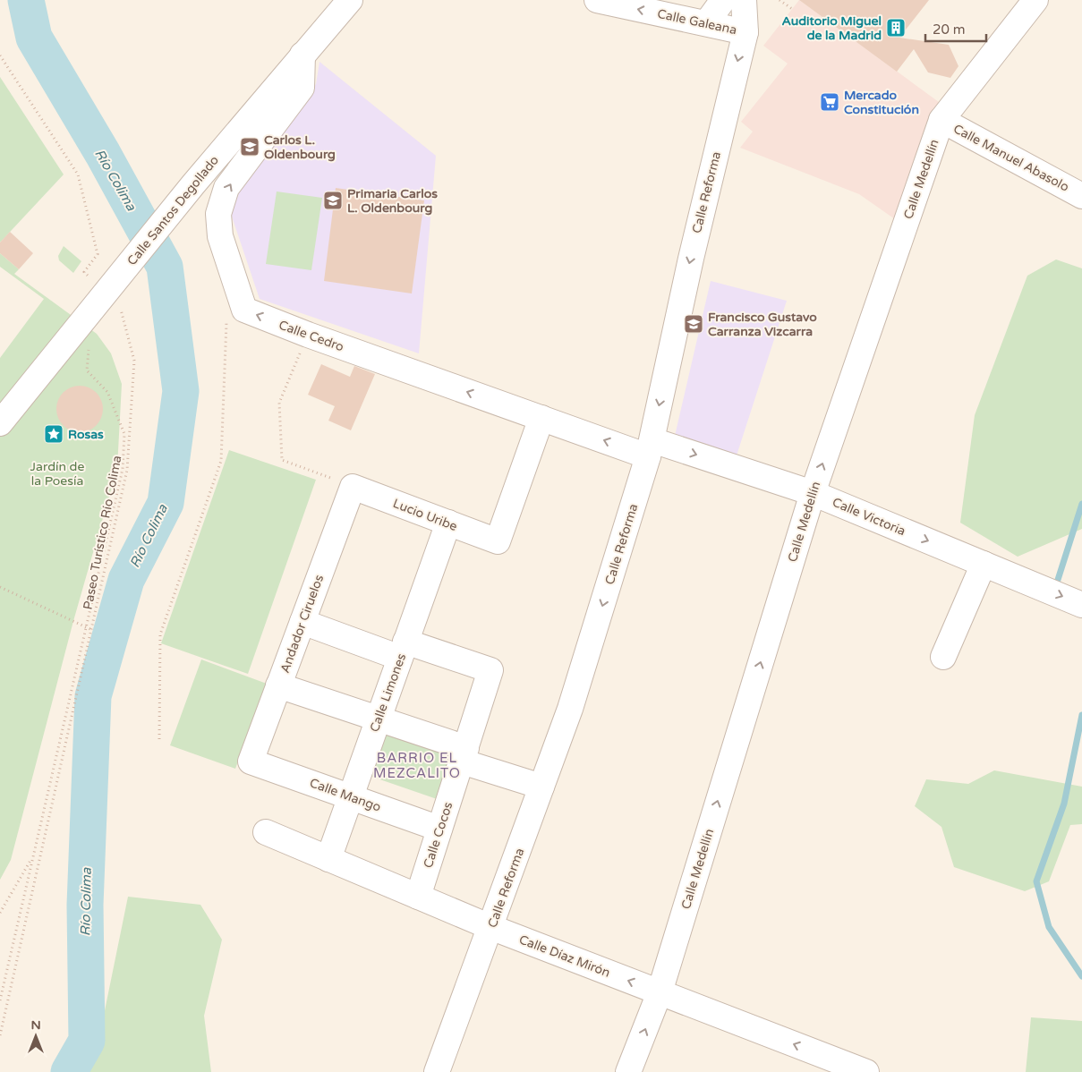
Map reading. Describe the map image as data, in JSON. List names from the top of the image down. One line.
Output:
{"streets":{"street":["Calle Galeana","Calle Manuel Abasolo","Calle Medellín","Calle Reforma","Calle Santos Degollado","Calle Cedro","Lucio Uribe","Calle Victoria","Andador Ciruelos","Calle Limones","Calle Mango","Calle Cocos","Calle Díaz Mirón"],"path":["Paseo Turístico Río Colima"]},"crossings":[["Calle Galeana","Calle Reforma"],["Calle Manuel Abasolo","Calle Medellín"],["Calle Medellín","Calle Victoria"],["Calle Medellín","Calle Díaz Mirón"],["Calle Reforma","Calle Cedro"],["Calle Reforma","Calle Victoria"],["Calle Reforma","Calle Díaz Mirón"],["Calle Santos Degollado","Calle Cedro"],["Calle Santos Degollado","Paseo Turístico Río Colima"],["Calle Cedro","Lucio Uribe"],["Calle Cedro","Calle Victoria"],["Lucio Uribe","Andador Ciruelos"],["Lucio Uribe","Calle Limones"],["Andador Ciruelos","Calle Mango"],["Calle Limones","Calle Mango"],["Calle Limones","Calle Cocos"],["Calle Limones","Calle Díaz Mirón"],["Calle Mango","Calle Cocos"],["Calle Cocos","Calle Díaz Mirón"]],"one_way":["Calle Galeana","Calle Medellín","Calle Reforma","Calle Victoria","Calle Díaz Mirón"],"districts":["BARRIO EL MEZCALITO"],"water":["Río Colima"],"parks":["Jardín de la Poesía"],"places":{"building":["Auditorio Miguel de la Madrid"],"supermarket":["Mercado Constitución"],"school or university":["Carlos L. Oldenbourg","Primaria Carlos L. Oldenbourg","Francisco Gustavo Carranza Vizcarra"],"place":["Rosas"]},"scale_bar":"20 m","north":"top"}
